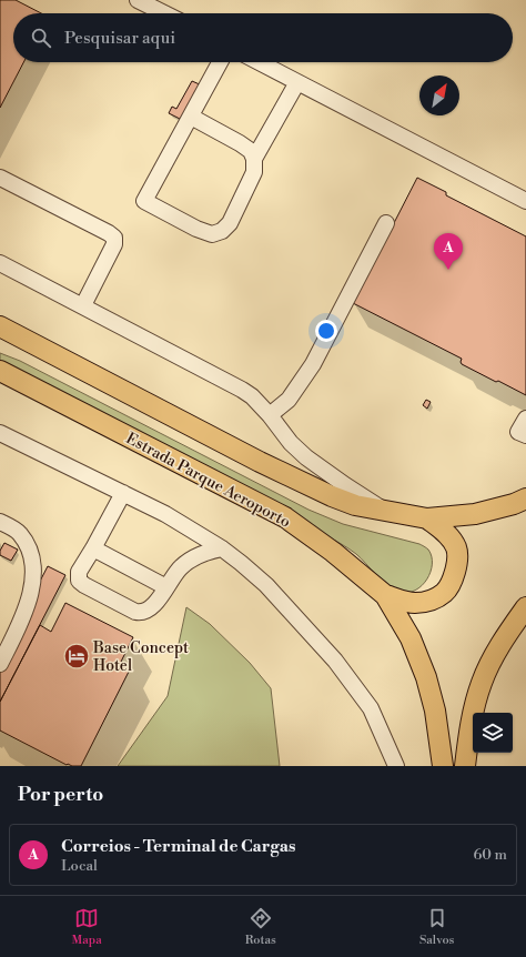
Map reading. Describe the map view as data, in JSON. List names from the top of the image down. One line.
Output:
{"streets":{"main road":["Estrada Parque Aeroporto"]},"places":{"hotel":["Base Concept Hotel"]},"north":"top right","page":{"search":"Pesquisar aqui","pins":"A","heading":"Por perto","list":[{"mark":"A","name":"Correios - Terminal de Cargas","note":"Local","value":"60 m"}],"nav":["Mapa","Rotas","Salvos"]}}
